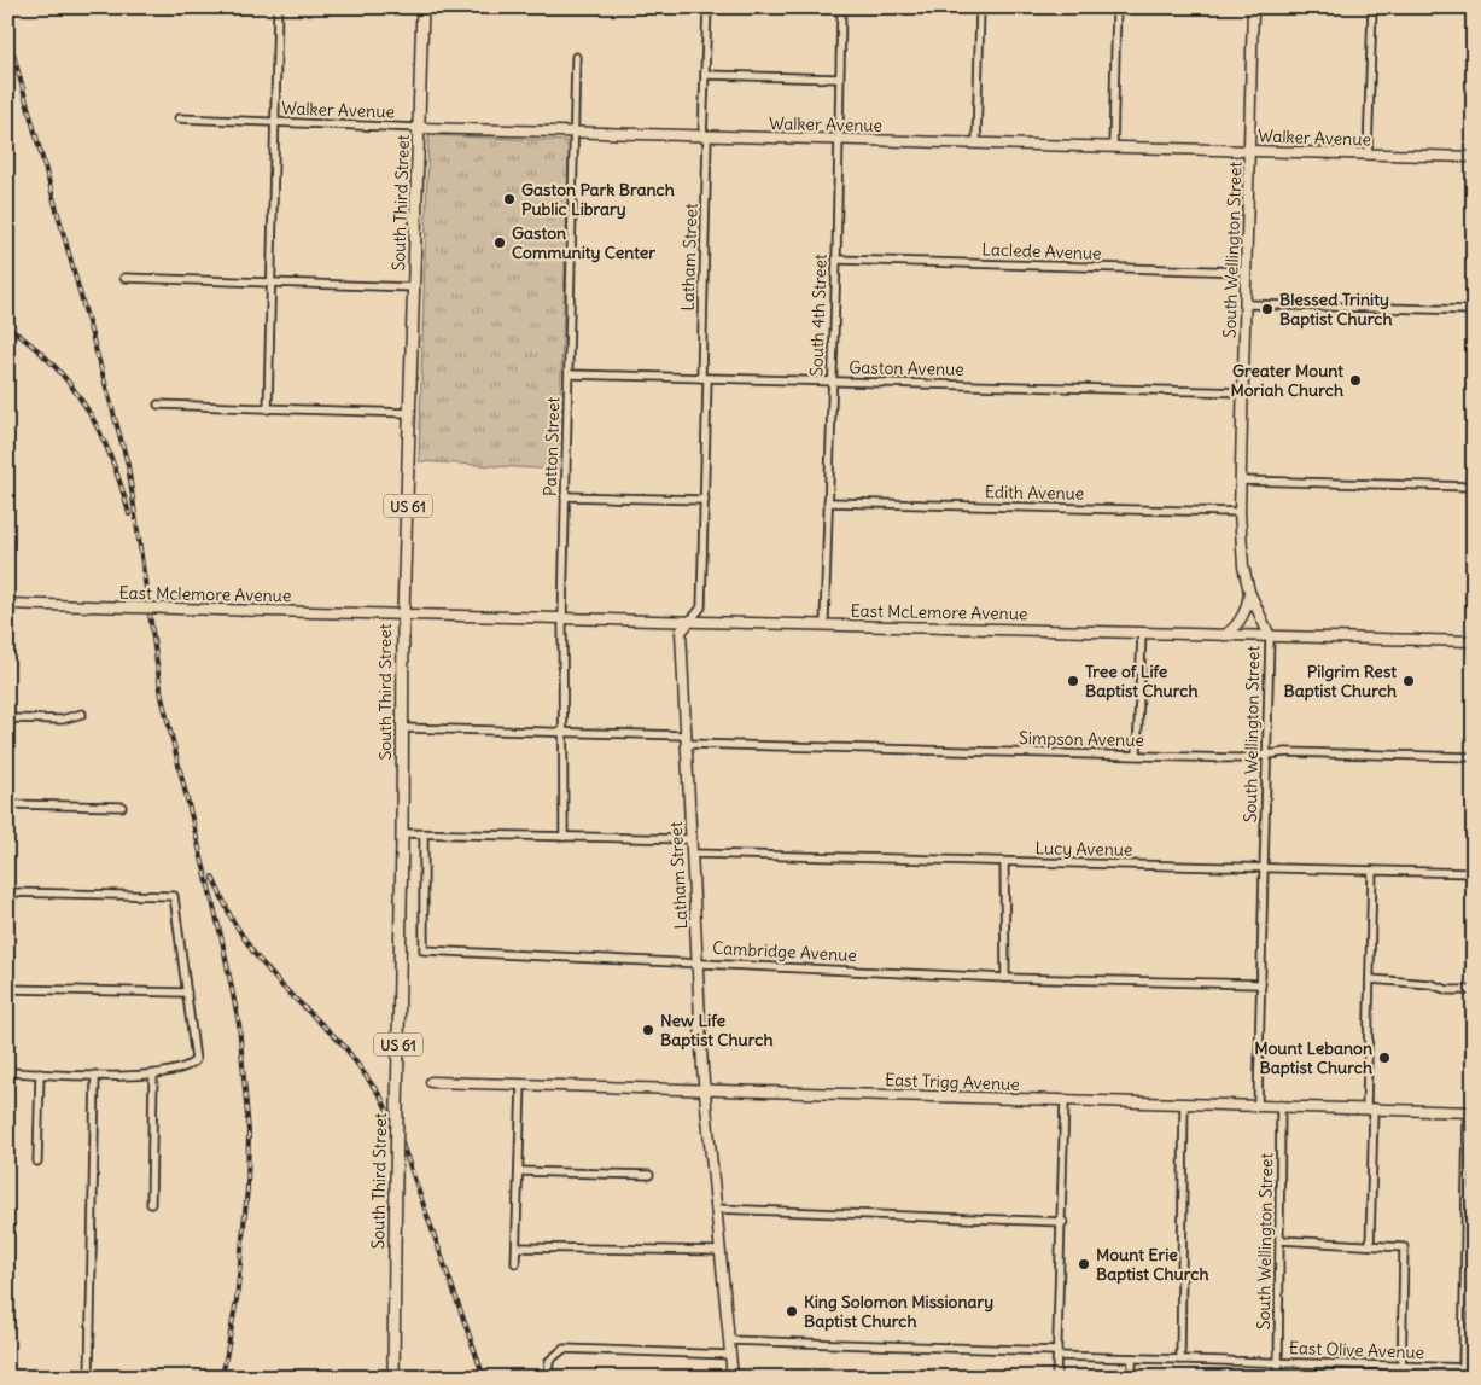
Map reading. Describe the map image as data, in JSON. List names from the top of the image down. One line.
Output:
{"streets":{"main road":["South Third Street","US 61"],"street":["Walker Avenue","South Wellington Street","Laclede Avenue","Latham Street","South 4th Street","Gaston Avenue","Patton Street","Edith Avenue","East Mclemore Avenue","East McLemore Avenue","Simpson Avenue","Lucy Avenue","Cambridge Avenue","East Trigg Avenue","East Olive Avenue"]},"crossings":[["Walker Avenue","South Third Street"],["Walker Avenue","South Wellington Street"],["Walker Avenue","Latham Street"],["Walker Avenue","South 4th Street"],["Walker Avenue","Patton Street"],["South Third Street","East Mclemore Avenue"],["South Third Street","East McLemore Avenue"],["South Third Street","Simpson Avenue"],["South Wellington Street","Laclede Avenue"],["South Wellington Street","Gaston Avenue"],["South Wellington Street","Edith Avenue"],["South Wellington Street","East McLemore Avenue"],["South Wellington Street","Simpson Avenue"],["South Wellington Street","Lucy Avenue"],["South Wellington Street","Cambridge Avenue"],["South Wellington Street","East Trigg Avenue"],["South Wellington Street","East Olive Avenue"],["Laclede Avenue","South 4th Street"],["Latham Street","Gaston Avenue"],["Latham Street","East McLemore Avenue"],["Latham Street","Simpson Avenue"],["Latham Street","Lucy Avenue"],["Latham Street","Cambridge Avenue"],["Latham Street","East Trigg Avenue"],["Latham Street","East Olive Avenue"],["South 4th Street","Gaston Avenue"],["South 4th Street","Edith Avenue"],["South 4th Street","East McLemore Avenue"],["Gaston Avenue","Patton Street"],["Patton Street","East McLemore Avenue"],["Patton Street","Simpson Avenue"],["East Mclemore Avenue","East McLemore Avenue"]],"places":["Gaston Park Branch Public Library","Gaston Community Center","Blessed Trinity Baptist Church","Greater Mount Moriah Church","Tree of Life Baptist Church","Pilgrim Rest Baptist Church","New Life Baptist Church","Mount Lebanon Baptist Church","Mount Erie Baptist Church","King Solomon Missionary Baptist Church"]}
